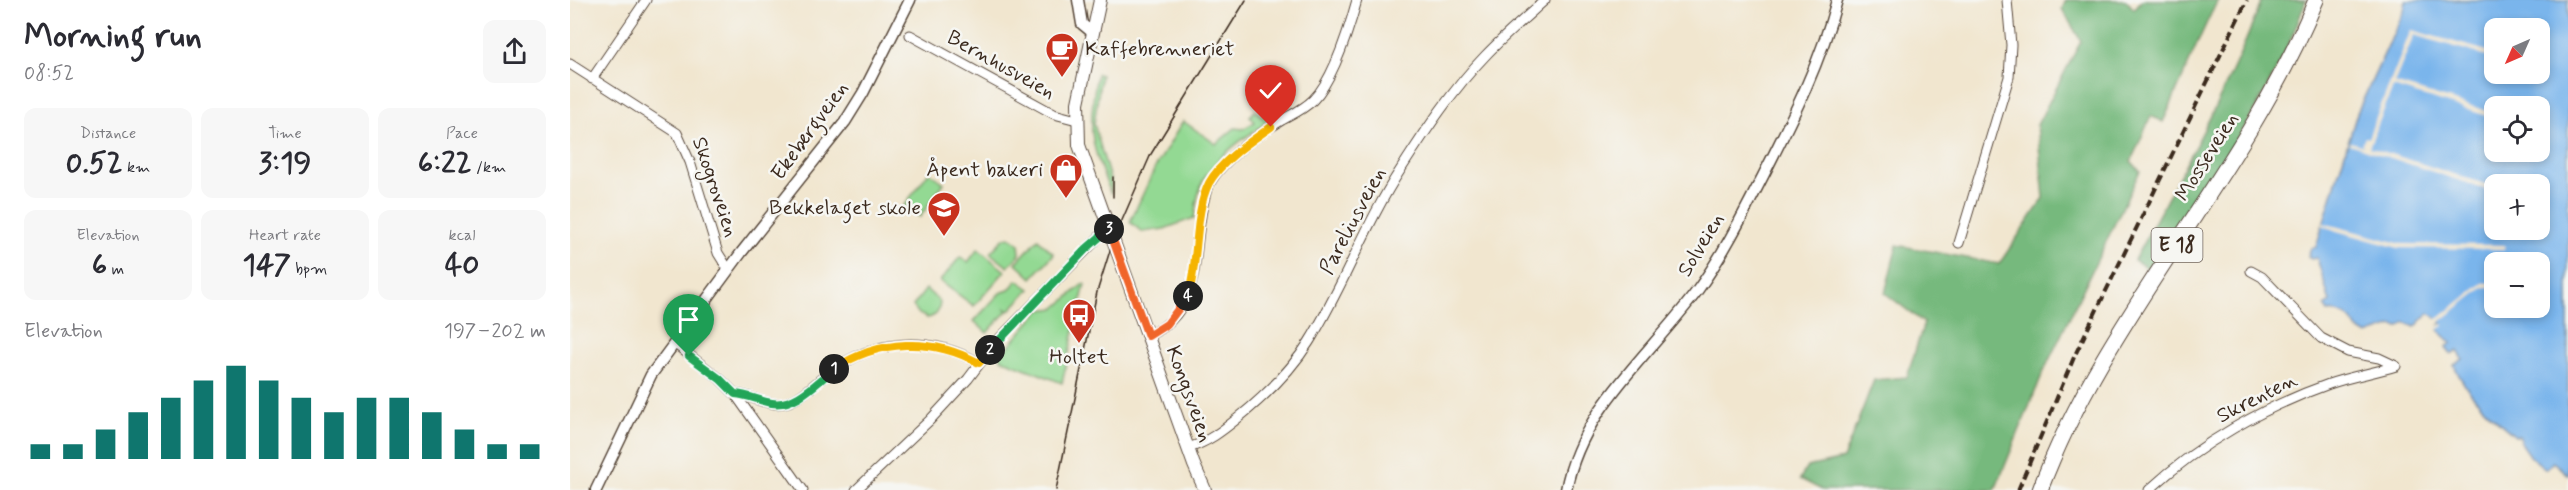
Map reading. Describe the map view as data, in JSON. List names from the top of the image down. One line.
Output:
{"streets":{"highway":["Mosseveien","E 18"],"main road":["Kongsveien"],"street":["Bernhusveien","Ekebergveien","Skogroveien","Pareliusveien","Solveien","Skrenten"]},"crossings":[["Bernhusveien","Kongsveien"],["Ekebergveien","Skogroveien"],["Pareliusveien","Kongsveien"]],"places":{"cafe":["Kaffebrenneriet"],"shop":["Åpent bakeri"],"school or university":["Bekkelaget skole"],"bus stop":["Holtet"]},"north":"bottom left","page":{"heading":["Morning run","08:52"],"map_buttons":["+","−"],"stats":[["Distance","0.52 km"],["Time","3:19"],["Pace","6:22 /km"],["Elevation","6 m"],["Heart rate","147 bpm"],["kcal","40"]],"pins":["3","4","2","1"],"chart":["Elevation","197–202 m"]}}
